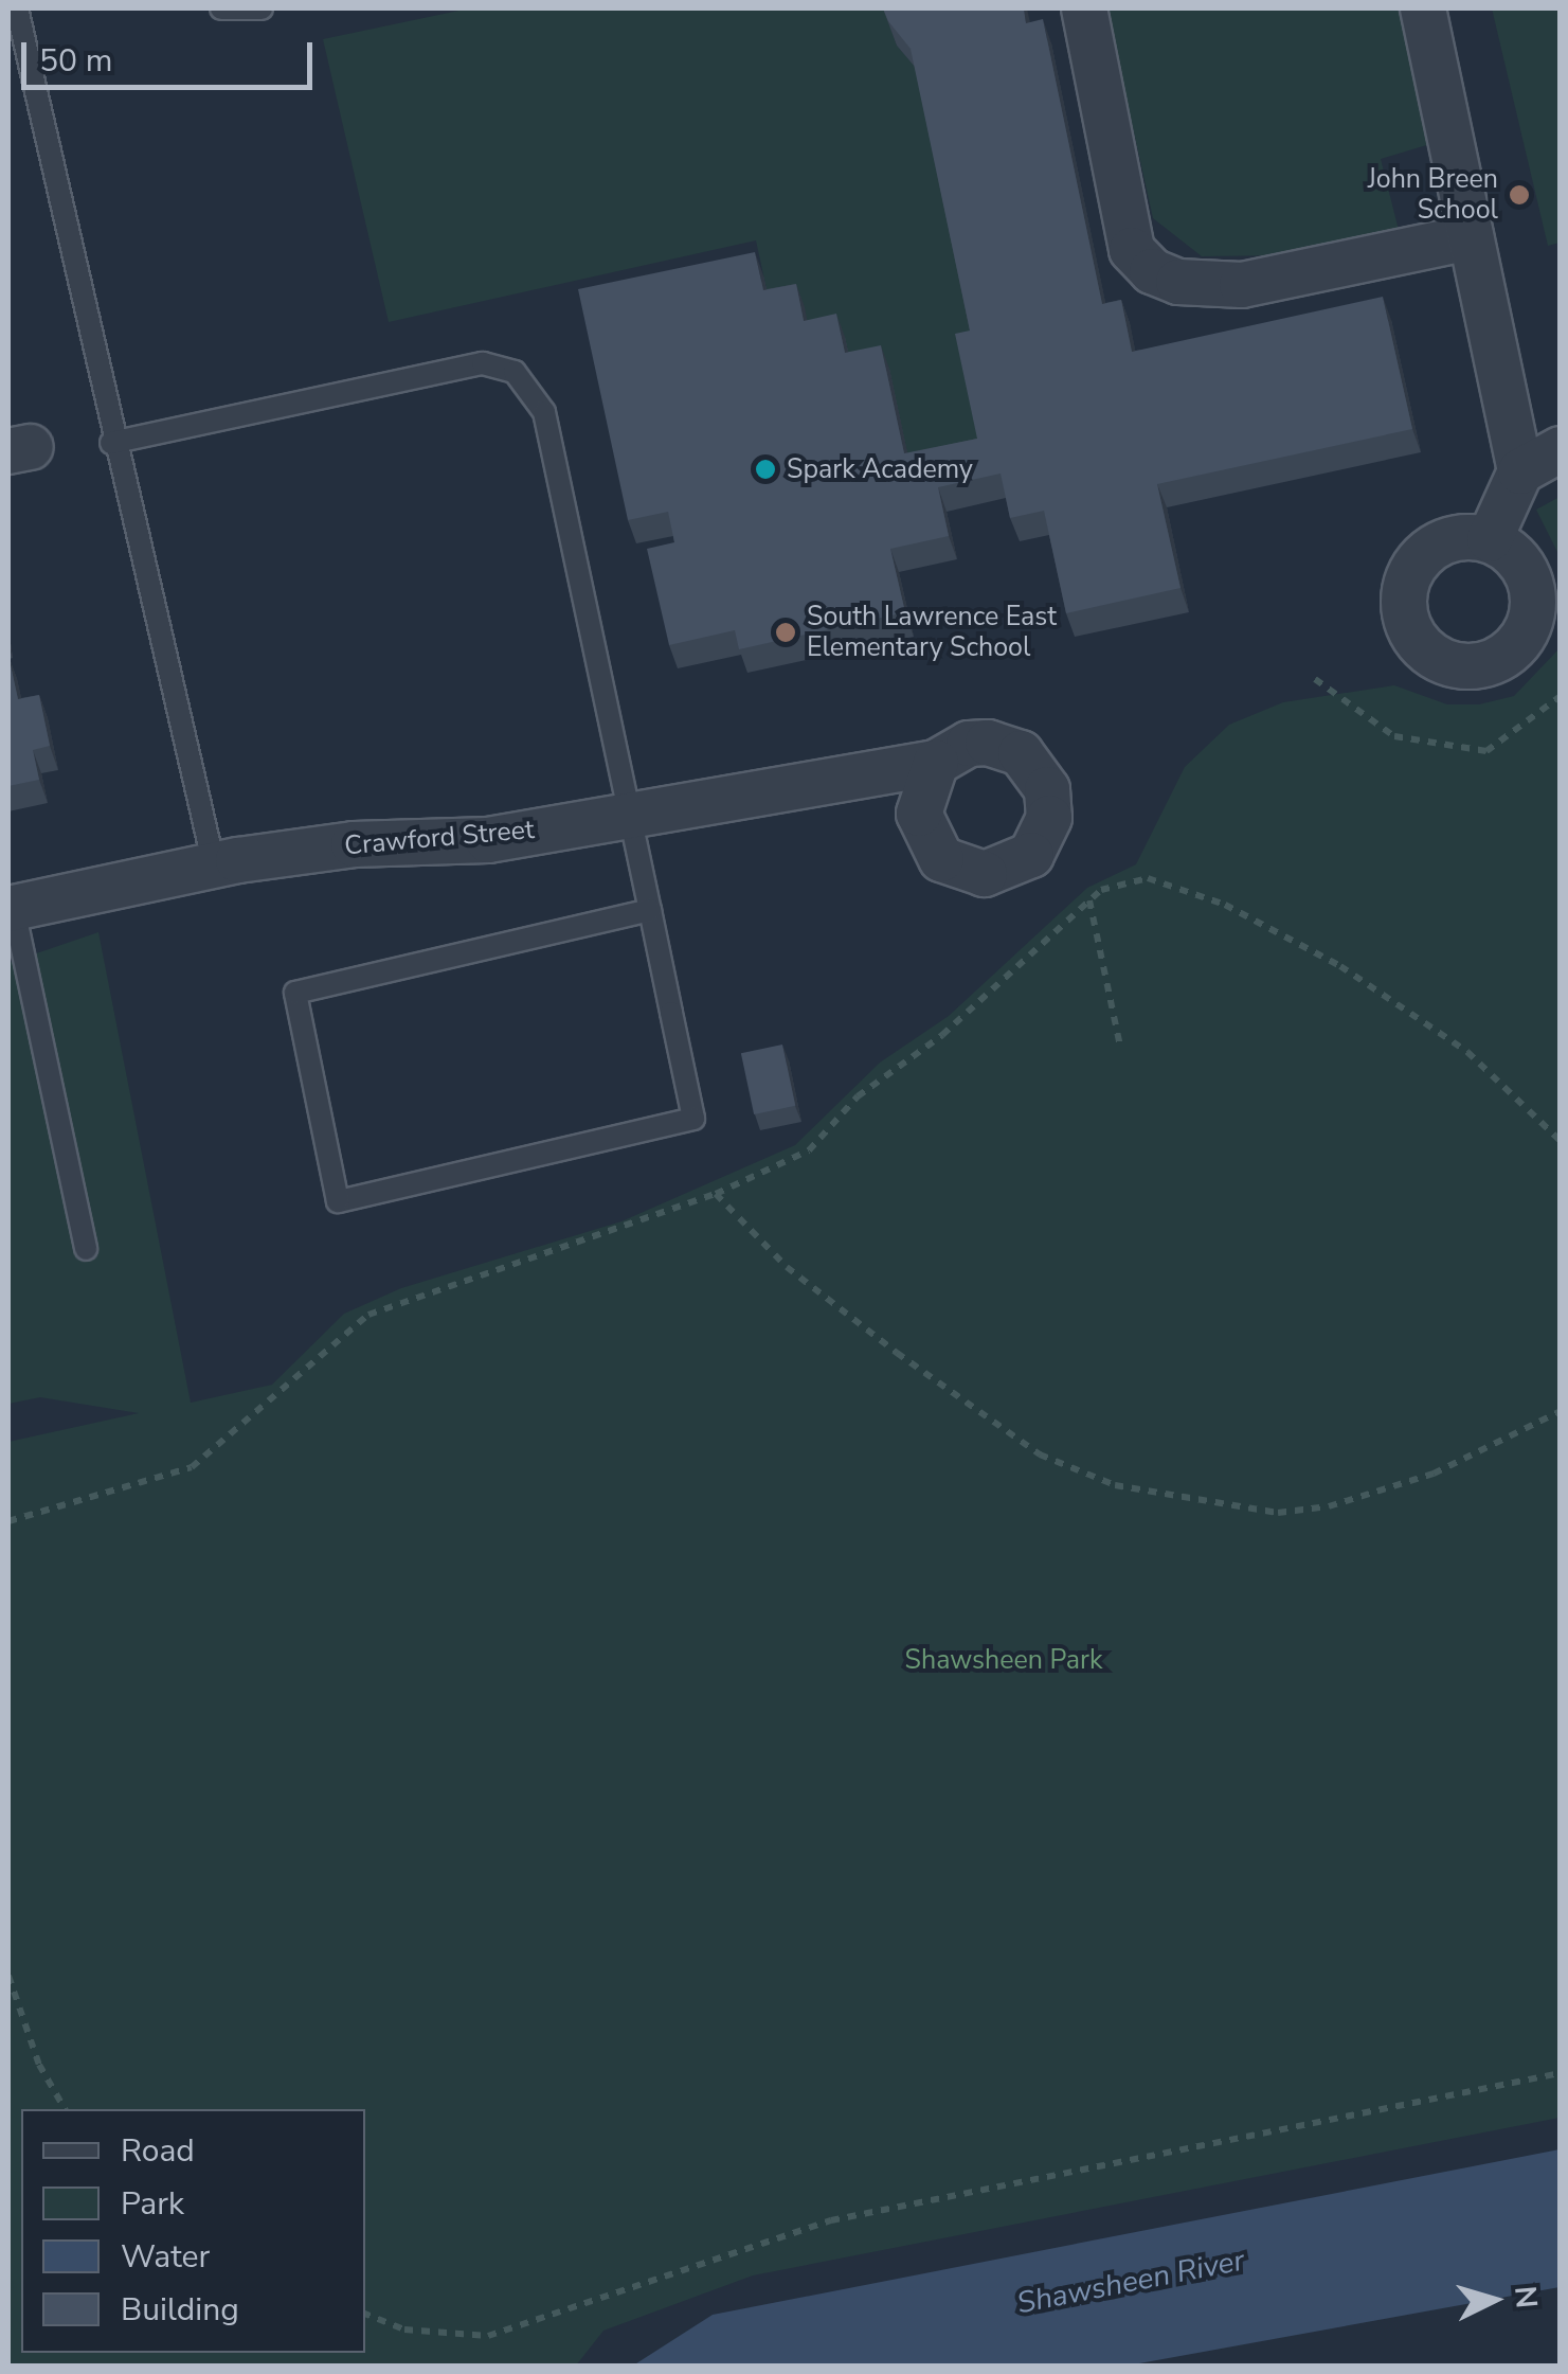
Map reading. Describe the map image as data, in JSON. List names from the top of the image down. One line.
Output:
{"streets":{"street":["Crawford Street"]},"water":["Shawsheen River"],"parks":["Shawsheen Park"],"places":["John Breen School","Spark Academy","South Lawrence East Elementary School"],"legend":["Road","Park","Water","Building"],"scale_bar":"50 m","north":"right"}
